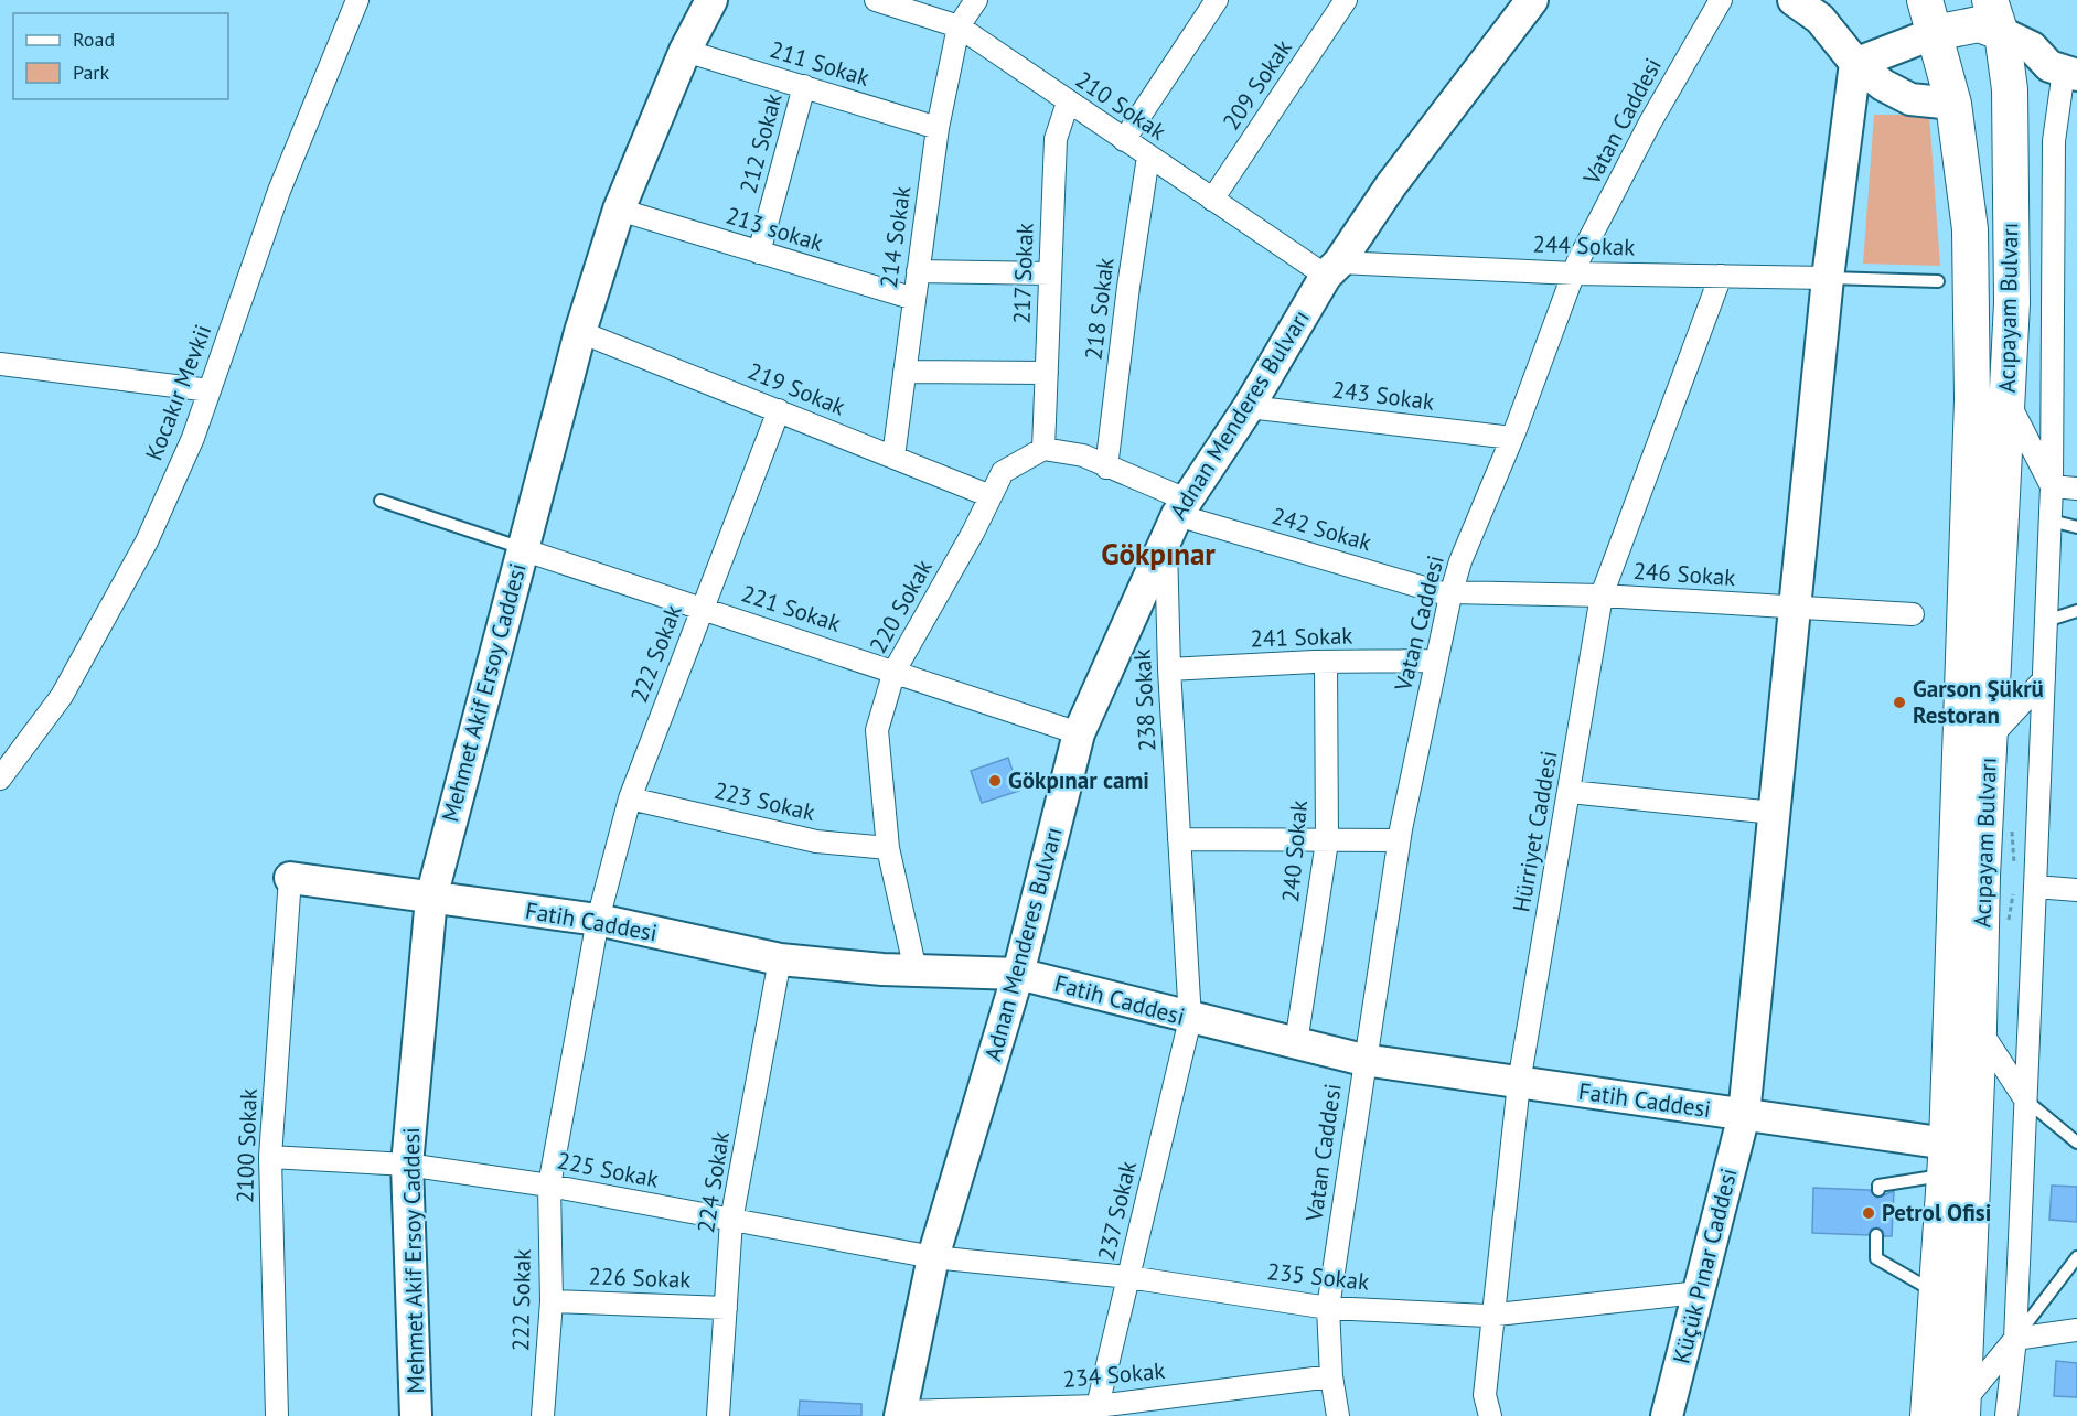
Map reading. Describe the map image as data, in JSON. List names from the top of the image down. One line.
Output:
{"streets":{"main road":["Acıpayam Bulvarı"],"street":["211 Sokak","209 Sokak","210 Sokak","Vatan Caddesi","212 Sokak","213 sokak","214 Sokak","244 Sokak","217 Sokak","218 Sokak","219 Sokak","Kocakır Mevkii","243 Sokak","Adnan Menderes Bulvarı","242 Sokak","246 Sokak","220 Sokak","221 Sokak","241 Sokak","222 Sokak","Mehmet Akif Ersoy Caddesi","238 Sokak","223 Sokak","Hürriyet Caddesi","240 Sokak","Fatih Caddesi","2100 Sokak","225 Sokak","224 Sokak","237 Sokak","Küçük Pınar Caddesi","235 Sokak","226 Sokak","234 Sokak"]},"crossings":[["211 Sokak","212 Sokak"],["211 Sokak","214 Sokak"],["211 Sokak","Mehmet Akif Ersoy Caddesi"],["209 Sokak","210 Sokak"],["210 Sokak","214 Sokak"],["210 Sokak","244 Sokak"],["210 Sokak","217 Sokak"],["210 Sokak","218 Sokak"],["210 Sokak","Adnan Menderes Bulvarı"],["Vatan Caddesi","244 Sokak"],["Vatan Caddesi","243 Sokak"],["Vatan Caddesi","242 Sokak"],["Vatan Caddesi","246 Sokak"],["Vatan Caddesi","241 Sokak"],["Vatan Caddesi","Fatih Caddesi"],["Vatan Caddesi","235 Sokak"],["Vatan Caddesi","234 Sokak"],["212 Sokak","213 sokak"],["213 sokak","214 Sokak"],["213 sokak","Mehmet Akif Ersoy Caddesi"],["214 Sokak","219 Sokak"],["244 Sokak","Adnan Menderes Bulvarı"],["244 Sokak","Hürriyet Caddesi"],["244 Sokak","Küçük Pınar Caddesi"],["217 Sokak","220 Sokak"],["Acıpayam Bulvarı","Fatih Caddesi"],["219 Sokak","220 Sokak"],["219 Sokak","222 Sokak"],["219 Sokak","Mehmet Akif Ersoy Caddesi"],["243 Sokak","Adnan Menderes Bulvarı"],["Adnan Menderes Bulvarı","242 Sokak"],["Adnan Menderes Bulvarı","221 Sokak"],["Adnan Menderes Bulvarı","238 Sokak"],["Adnan Menderes Bulvarı","Fatih Caddesi"],["Adnan Menderes Bulvarı","225 Sokak"],["Adnan Menderes Bulvarı","235 Sokak"],["Adnan Menderes Bulvarı","234 Sokak"],["242 Sokak","246 Sokak"],["242 Sokak","238 Sokak"],["246 Sokak","Hürriyet Caddesi"],["246 Sokak","Küçük Pınar Caddesi"],["220 Sokak","221 Sokak"],["220 Sokak","223 Sokak"],["220 Sokak","Fatih Caddesi"],["221 Sokak","222 Sokak"],["221 Sokak","Mehmet Akif Ersoy Caddesi"],["241 Sokak","238 Sokak"],["241 Sokak","240 Sokak"],["222 Sokak","223 Sokak"],["222 Sokak","Fatih Caddesi"],["222 Sokak","225 Sokak"],["222 Sokak","226 Sokak"],["Mehmet Akif Ersoy Caddesi","Fatih Caddesi"],["Mehmet Akif Ersoy Caddesi","225 Sokak"],["238 Sokak","Fatih Caddesi"],["238 Sokak","237 Sokak"],["Hürriyet Caddesi","Fatih Caddesi"],["Hürriyet Caddesi","235 Sokak"],["240 Sokak","Fatih Caddesi"],["Fatih Caddesi","2100 Sokak"],["Fatih Caddesi","224 Sokak"],["Fatih Caddesi","237 Sokak"],["Fatih Caddesi","Küçük Pınar Caddesi"],["2100 Sokak","225 Sokak"],["225 Sokak","224 Sokak"],["225 Sokak","235 Sokak"],["224 Sokak","226 Sokak"],["237 Sokak","235 Sokak"],["237 Sokak","234 Sokak"],["Küçük Pınar Caddesi","235 Sokak"]],"districts":["Gökpınar"],"places":["Garson Şükrü Restoran","Gökpınar cami","Petrol Ofisi"],"legend":["Road","Park"]}
